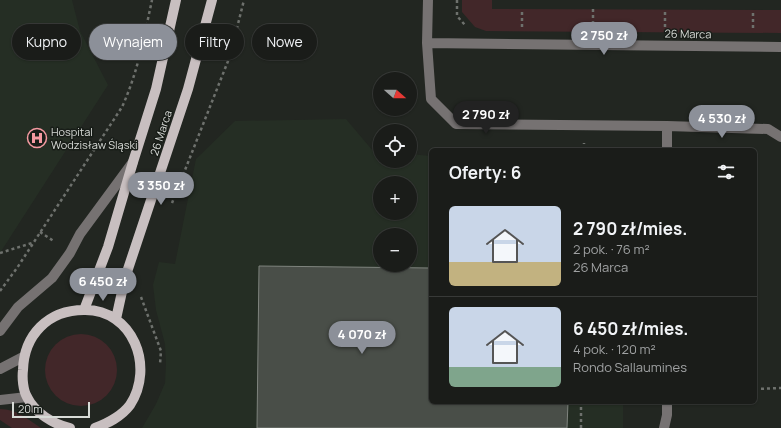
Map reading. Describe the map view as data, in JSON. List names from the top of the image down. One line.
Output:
{"streets":{"main road":["26 Marca"]},"places":{"hospital":["Hospital Wodzisław Śląski"]},"scale_bar":"20 m","north":"right","page":{"price":["2 750 zł","2 790 zł","4 530 zł","3 350 zł","6 450 zł","4 070 zł"],"chip":["Kupno","Wynajem","Filtry","Nowe"],"map_buttons":["+","−"],"heading":"Oferty: 6","list":[{"name":"2 790 zł/mies.","note":"2 pok. · 76 m² · 26 Marca"},{"name":"6 450 zł/mies.","note":"4 pok. · 120 m² · Rondo Sallaumines"}],"scale":"20 m"}}
